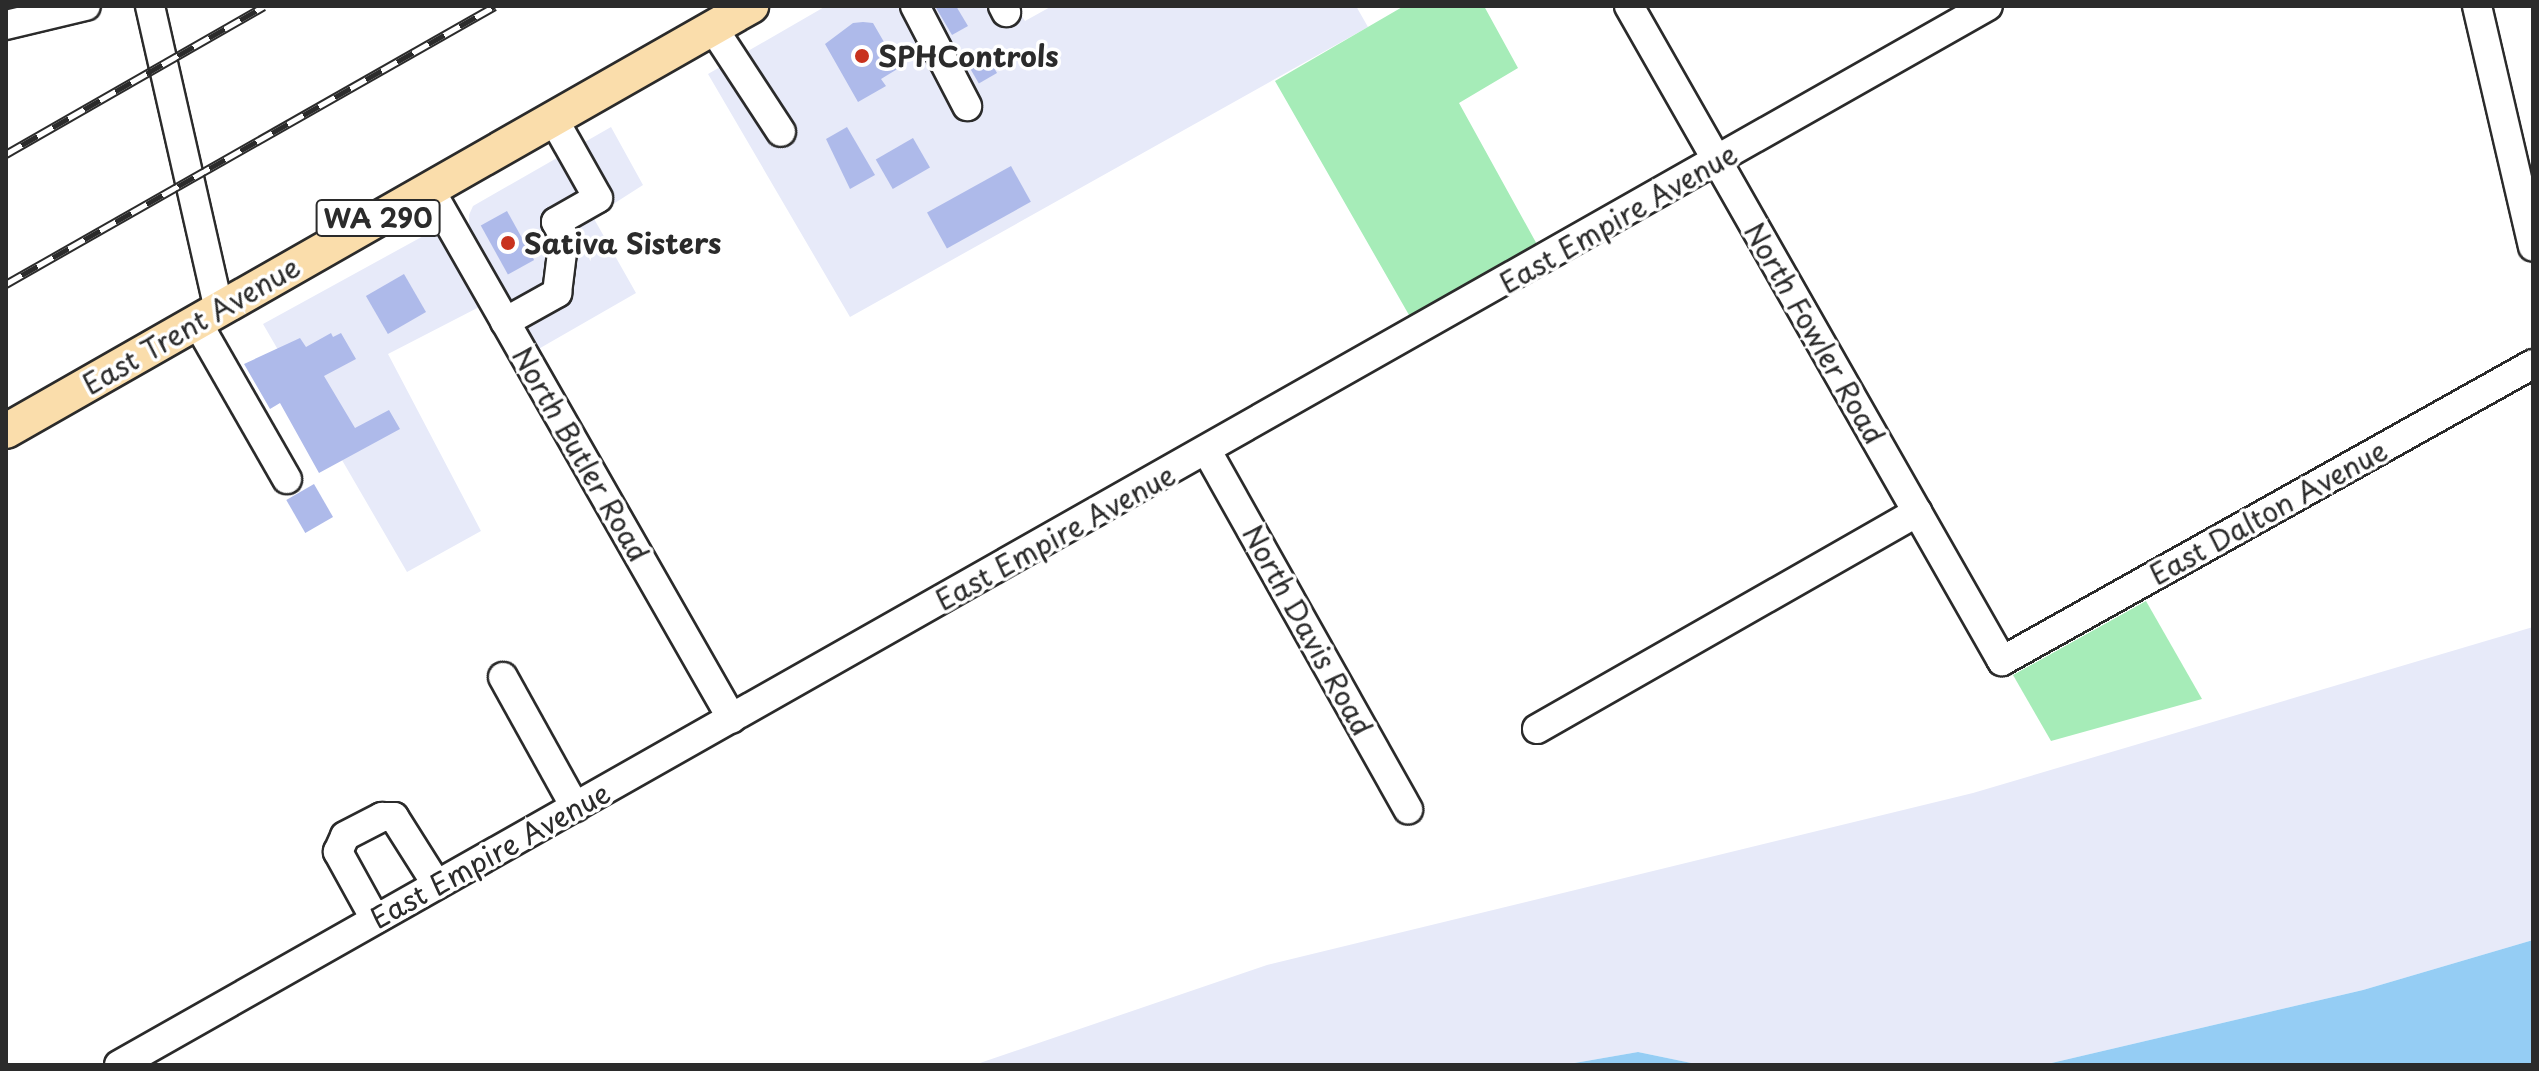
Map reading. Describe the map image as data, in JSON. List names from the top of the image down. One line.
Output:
{"streets":{"main road":["WA 290","East Trent Avenue"],"street":["East Empire Avenue","North Fowler Road","North Butler Road","East Dalton Avenue","North Davis Road"]},"crossings":[["East Empire Avenue","North Fowler Road"],["East Empire Avenue","North Butler Road"],["East Empire Avenue","North Davis Road"],["East Trent Avenue","North Butler Road"],["North Fowler Road","East Dalton Avenue"]],"places":["SPHControls","Sativa Sisters"]}
